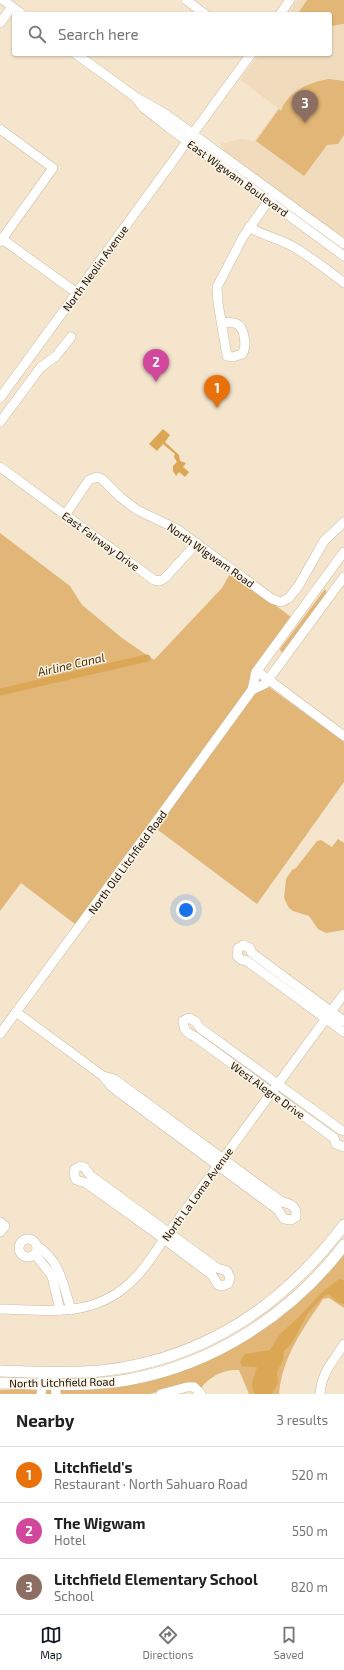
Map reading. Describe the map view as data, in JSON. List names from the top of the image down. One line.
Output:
{"streets":{"main road":["North Litchfield Road"],"street":["East Wigwam Boulevard","North Neolin Avenue","East Fairway Drive","North Wigwam Road","North Old Litchfield Road","West Alegre Drive","North La Loma Avenue"]},"crossings":[["East Wigwam Boulevard","North Neolin Avenue"],["East Fairway Drive","North Wigwam Road"],["West Alegre Drive","North La Loma Avenue"]],"water":["Airline Canal"],"page":{"search":"Search here","pins":["3","2","1"],"heading":["Nearby","3 results"],"list":[{"mark":"1","name":"Litchfield's","note":"Restaurant · North Sahuaro Road","value":"520 m"},{"mark":"2","name":"The Wigwam","note":"Hotel","value":"550 m"},{"mark":"3","name":"Litchfield Elementary School","note":"School","value":"820 m"}],"nav":["Map","Directions","Saved"]}}
